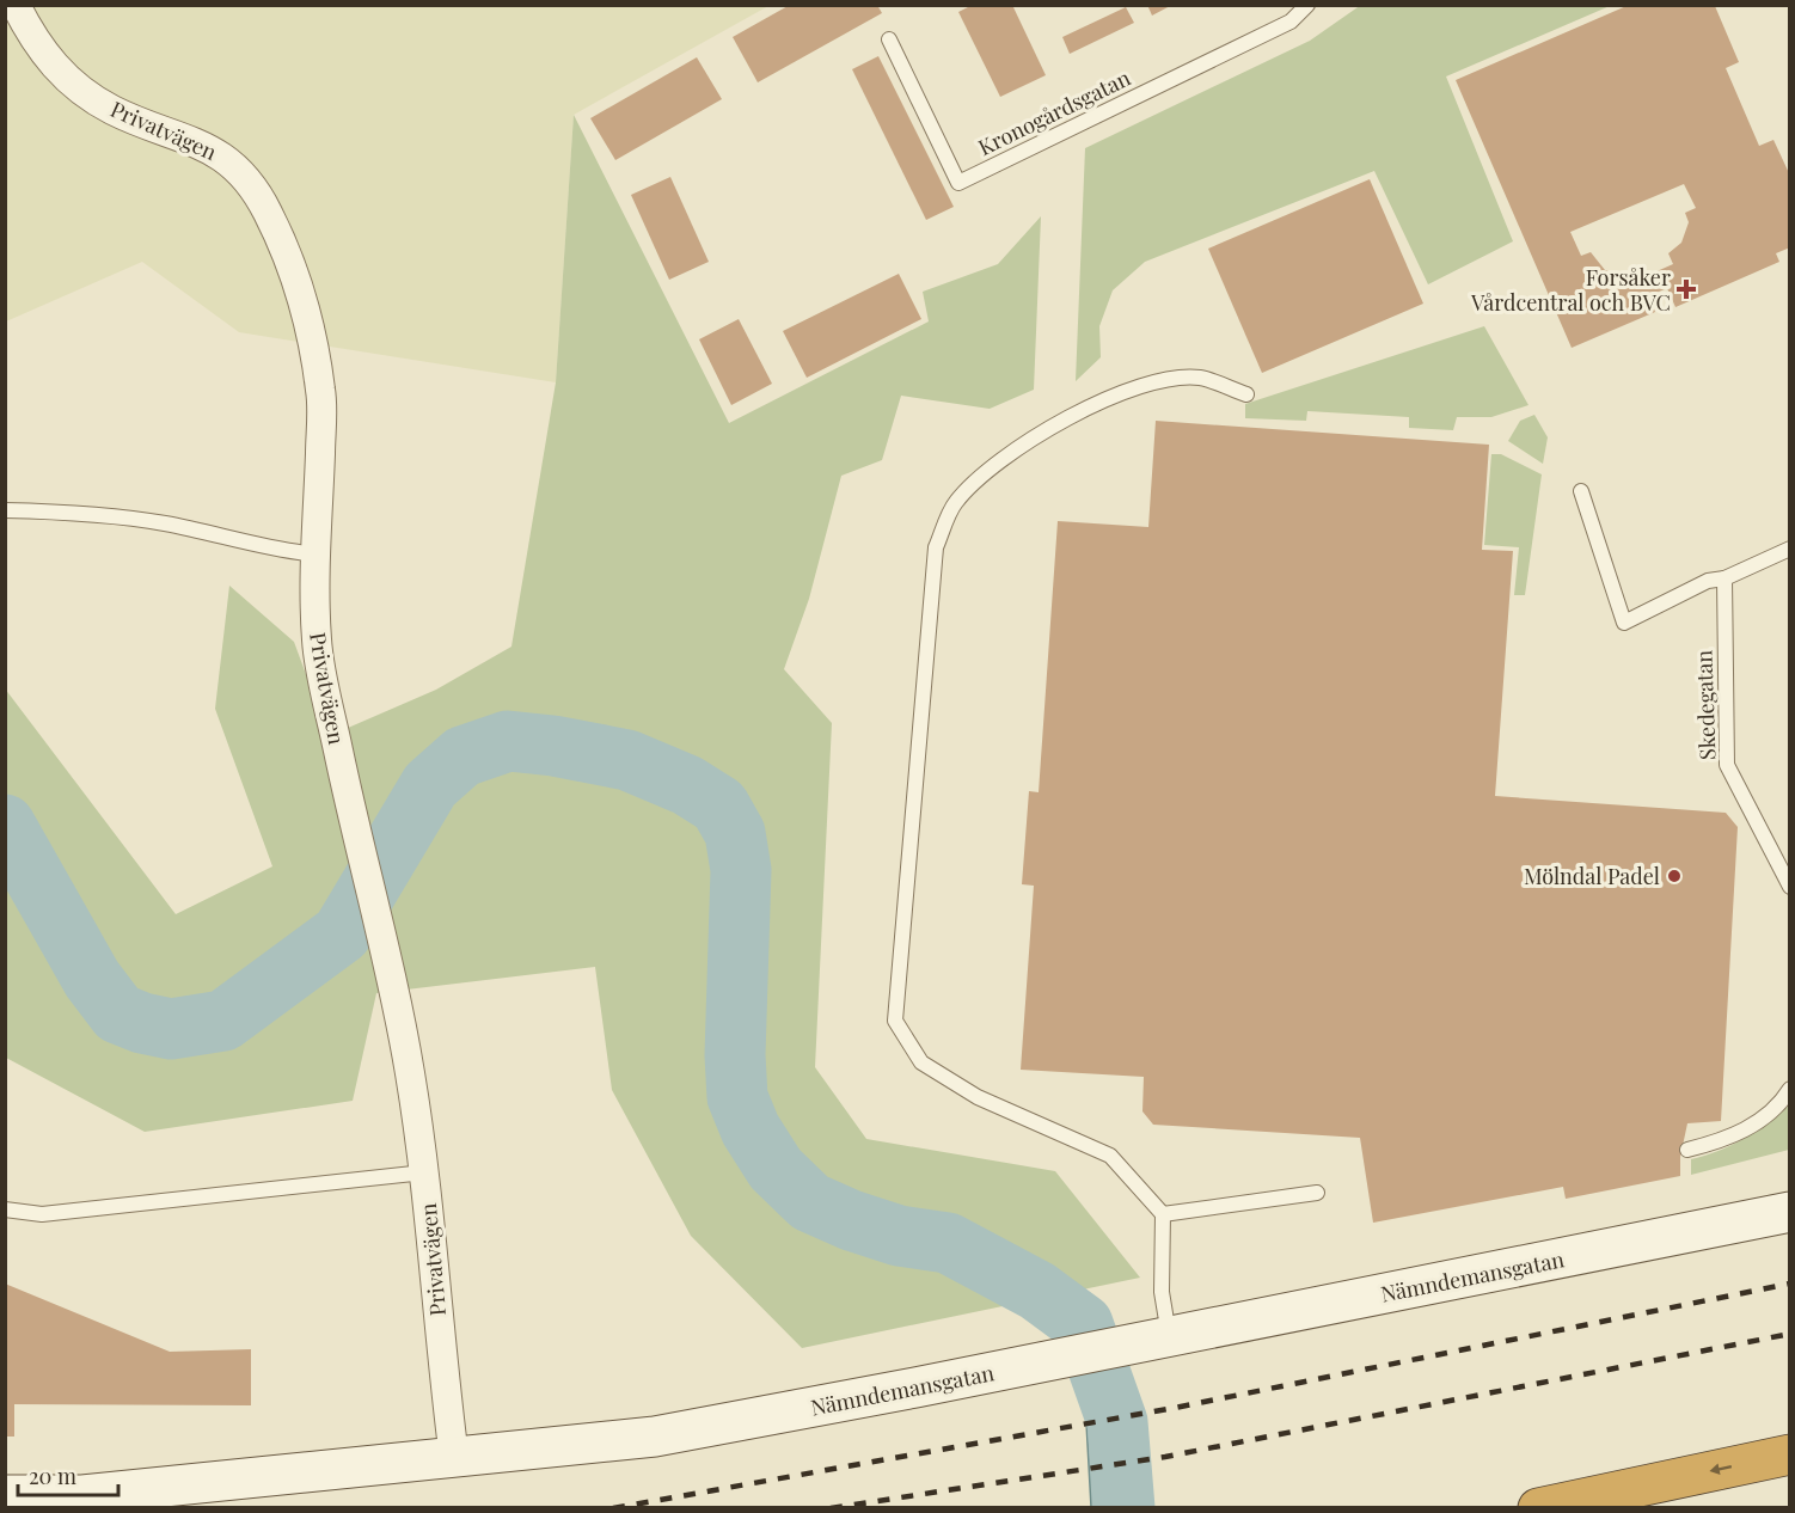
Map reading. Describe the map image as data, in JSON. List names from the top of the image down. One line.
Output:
{"streets":{"street":["Privatvägen","Nämndemansgatan"],"lane":["Kronogårdsgatan","Skedegatan"]},"crossings":[["Privatvägen","Nämndemansgatan"]],"places":{"health":["Forsåker Vårdcentral och BVC"],"other":["Mölndal Padel"]},"scale_bar":"20 m"}
